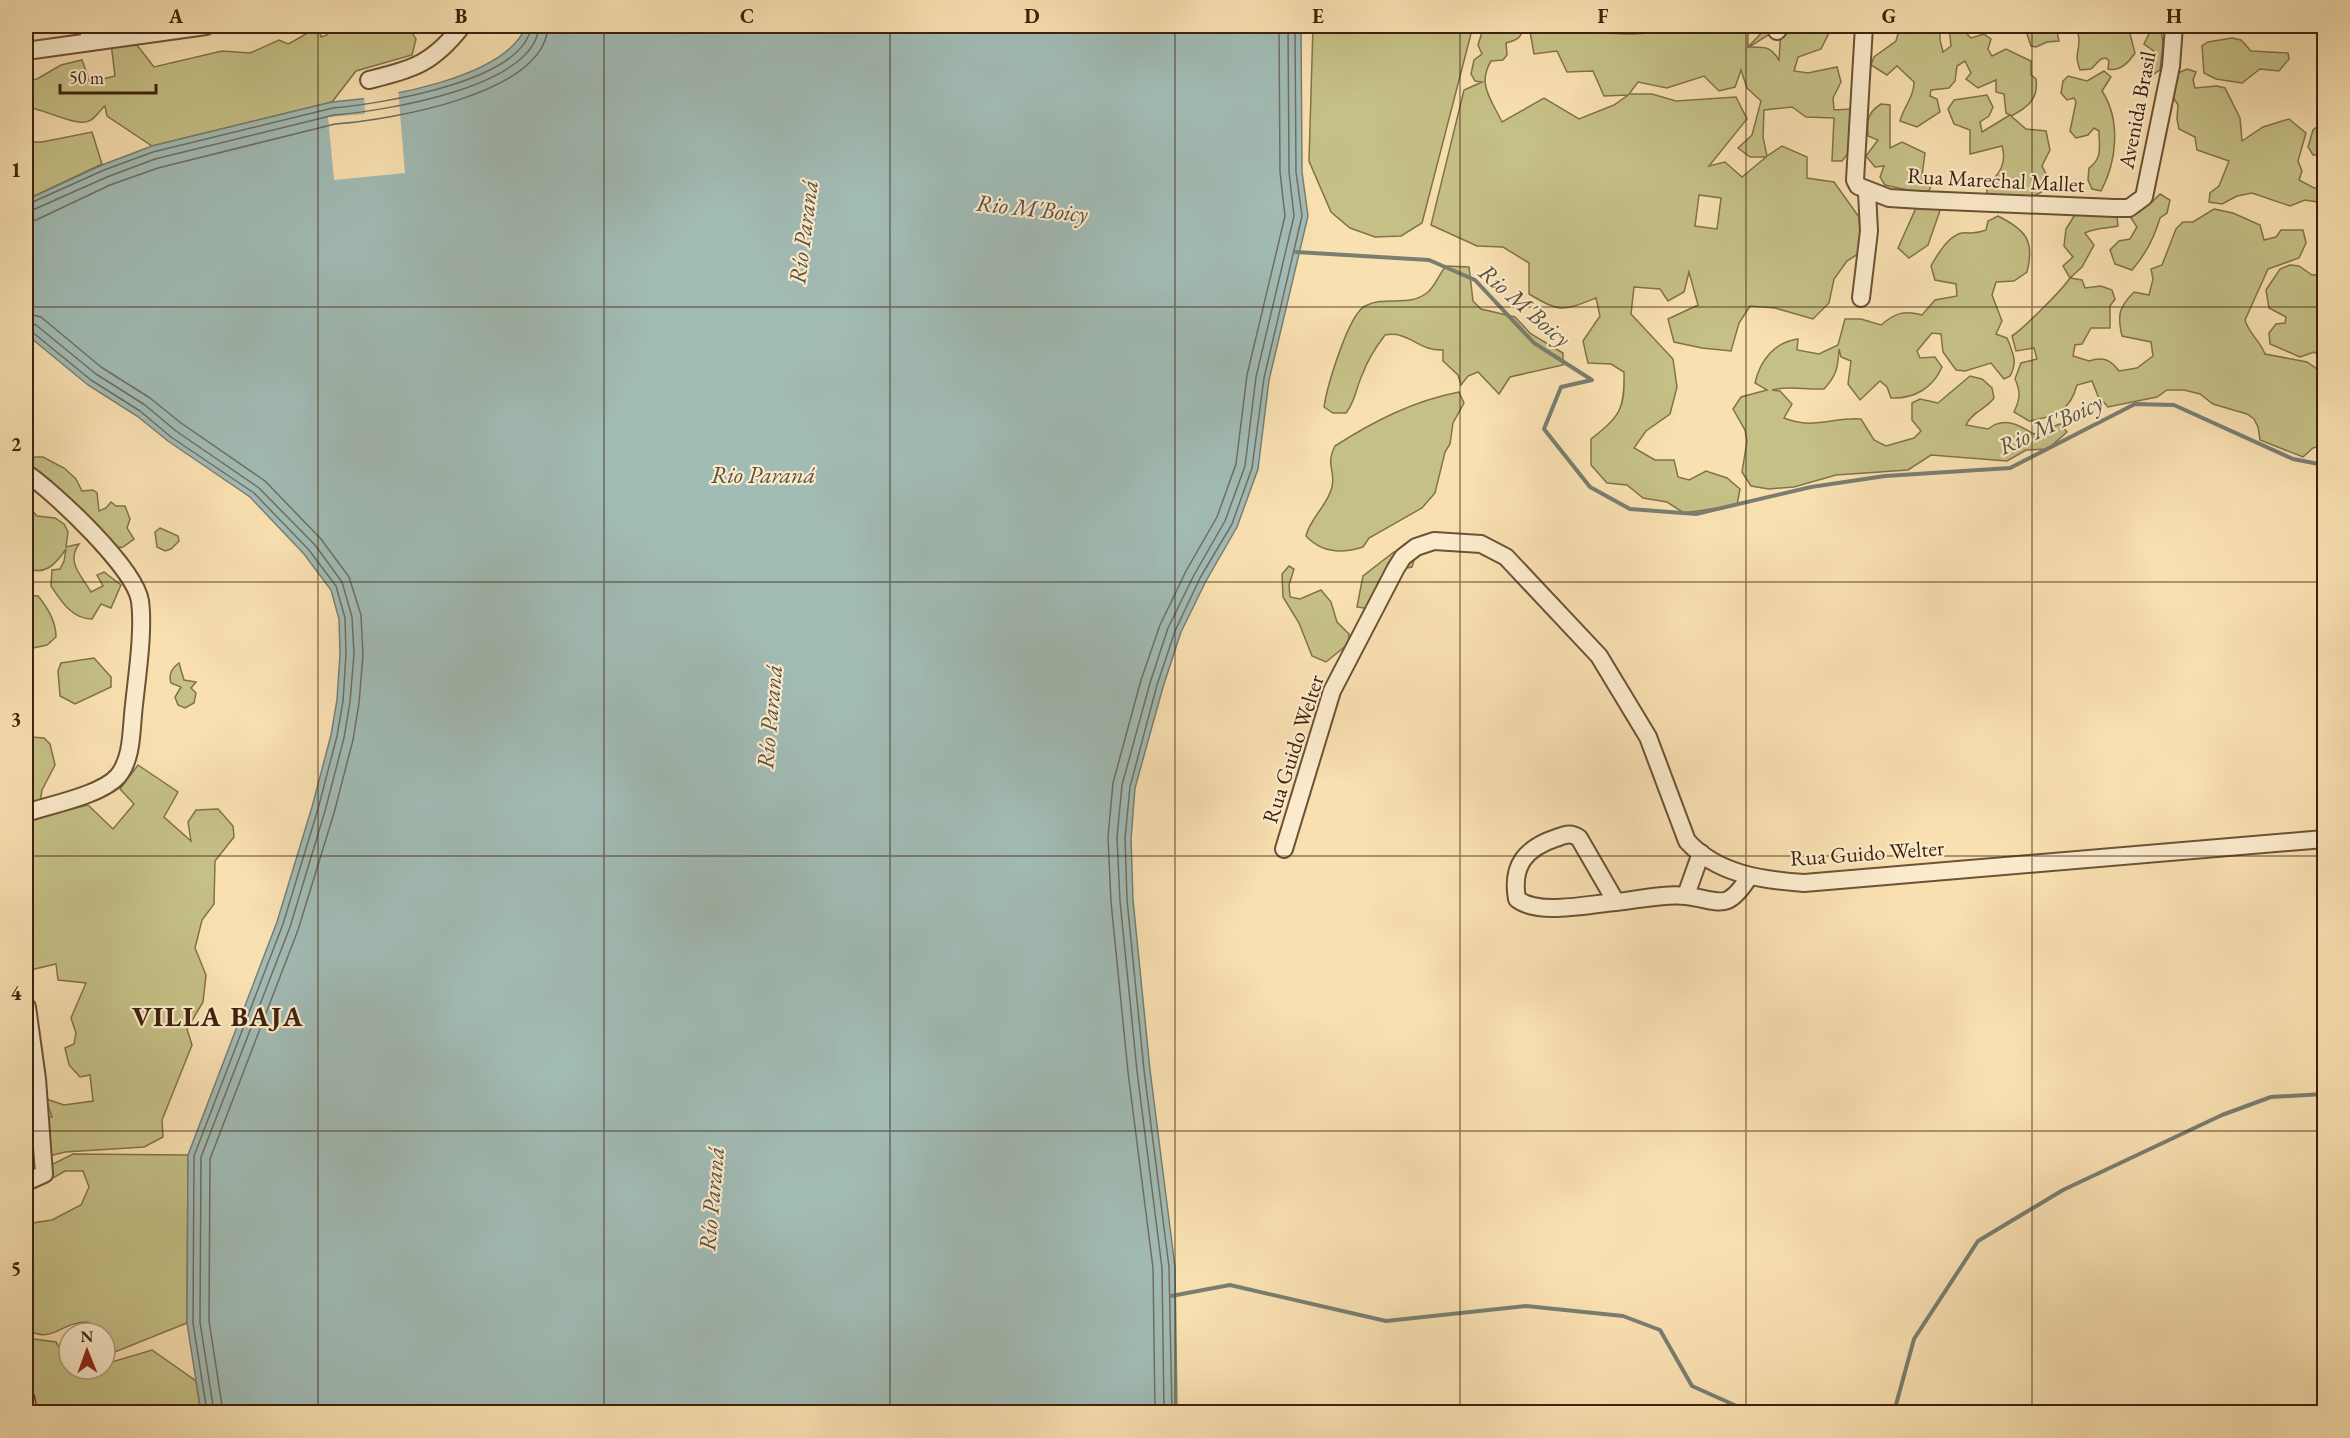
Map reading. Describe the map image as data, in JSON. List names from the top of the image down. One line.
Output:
{"streets":{"street":["Avenida Brasil","Rua Marechal Mallet","Rua Guido Welter"]},"crossings":[["Avenida Brasil","Rua Marechal Mallet"]],"districts":["VILLA BAJA"],"water":["Rio M'Boicy","Río Paraná","Rio Paraná"],"scale_bar":"50 m","north":"top","grid":{"columns":["A","B","C","D","E","F","G","H"],"rows":["1","2","3","4","5"]}}
